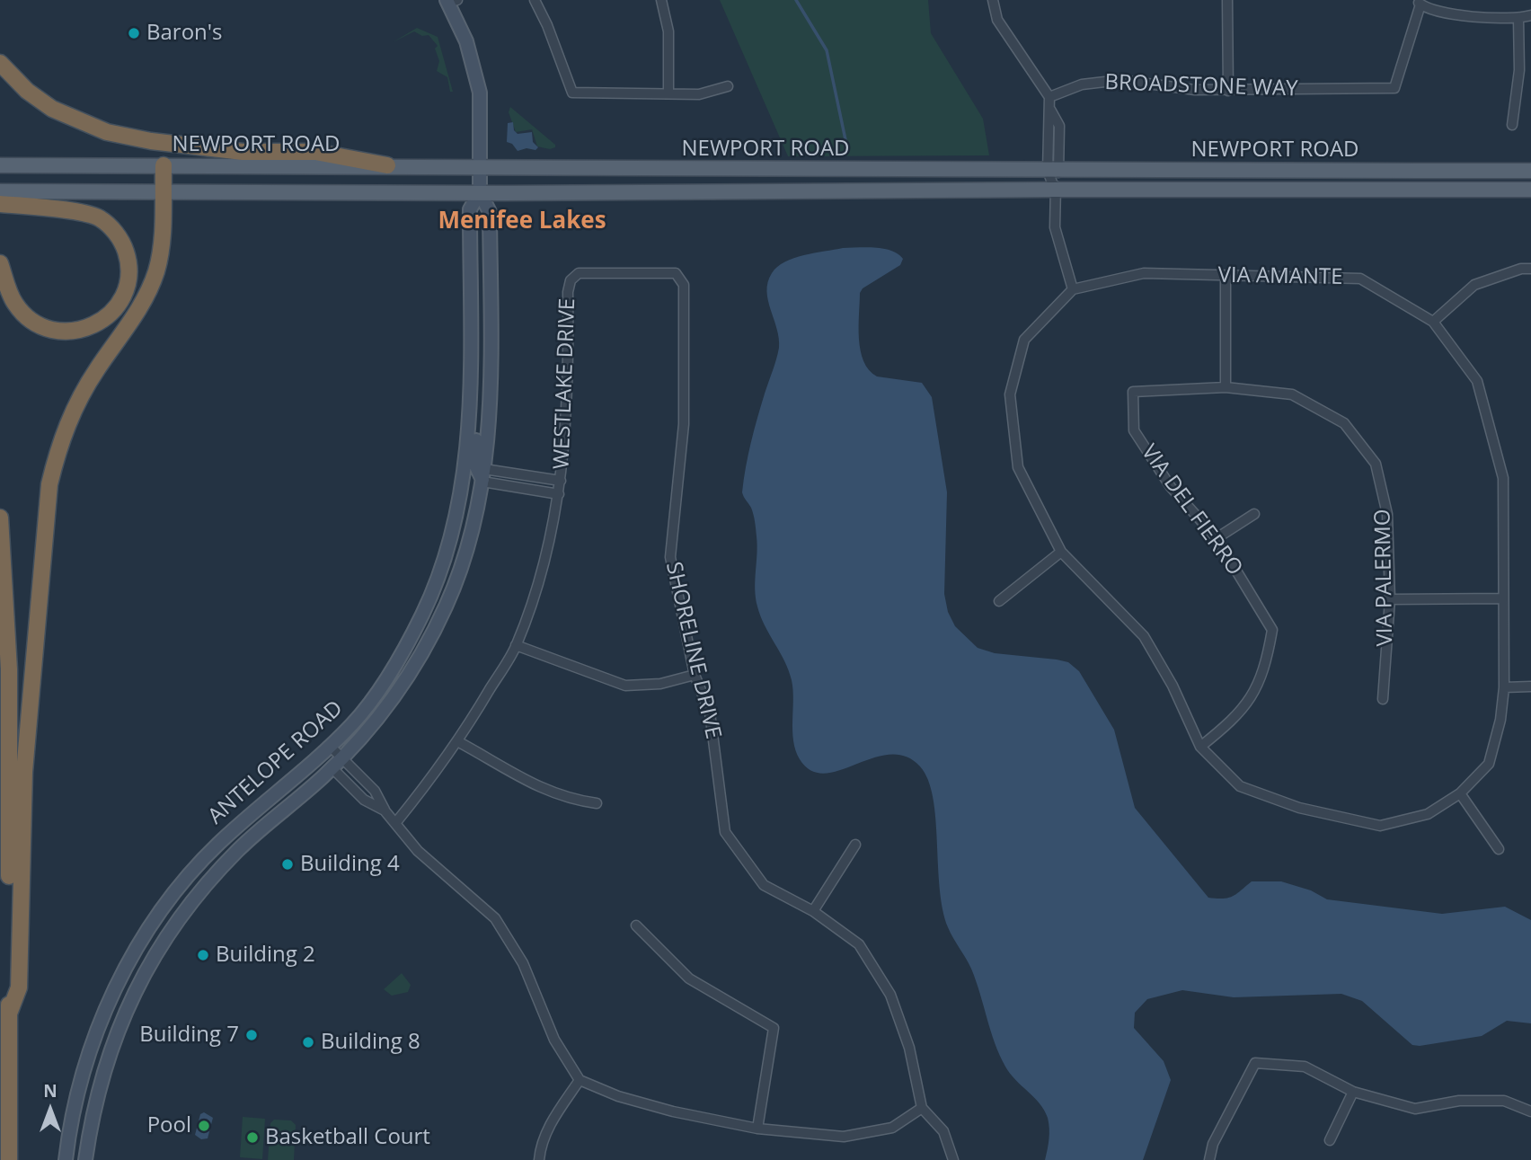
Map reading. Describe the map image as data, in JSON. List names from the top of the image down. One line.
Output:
{"streets":{"main road":["NEWPORT ROAD","ANTELOPE ROAD"],"street":["BROADSTONE WAY","VIA AMANTE","WESTLAKE DRIVE","VIA DEL FIERRO","VIA PALERMO","SHORELINE DRIVE"]},"crossings":[["NEWPORT ROAD","ANTELOPE ROAD"],["VIA AMANTE","VIA DEL FIERRO"],["WESTLAKE DRIVE","SHORELINE DRIVE"],["VIA DEL FIERRO","VIA PALERMO"]],"districts":["Menifee Lakes"],"places":["Baron's","Building 4","Building 2","Building 7","Building 8","Pool","Basketball Court"],"north":"top"}
